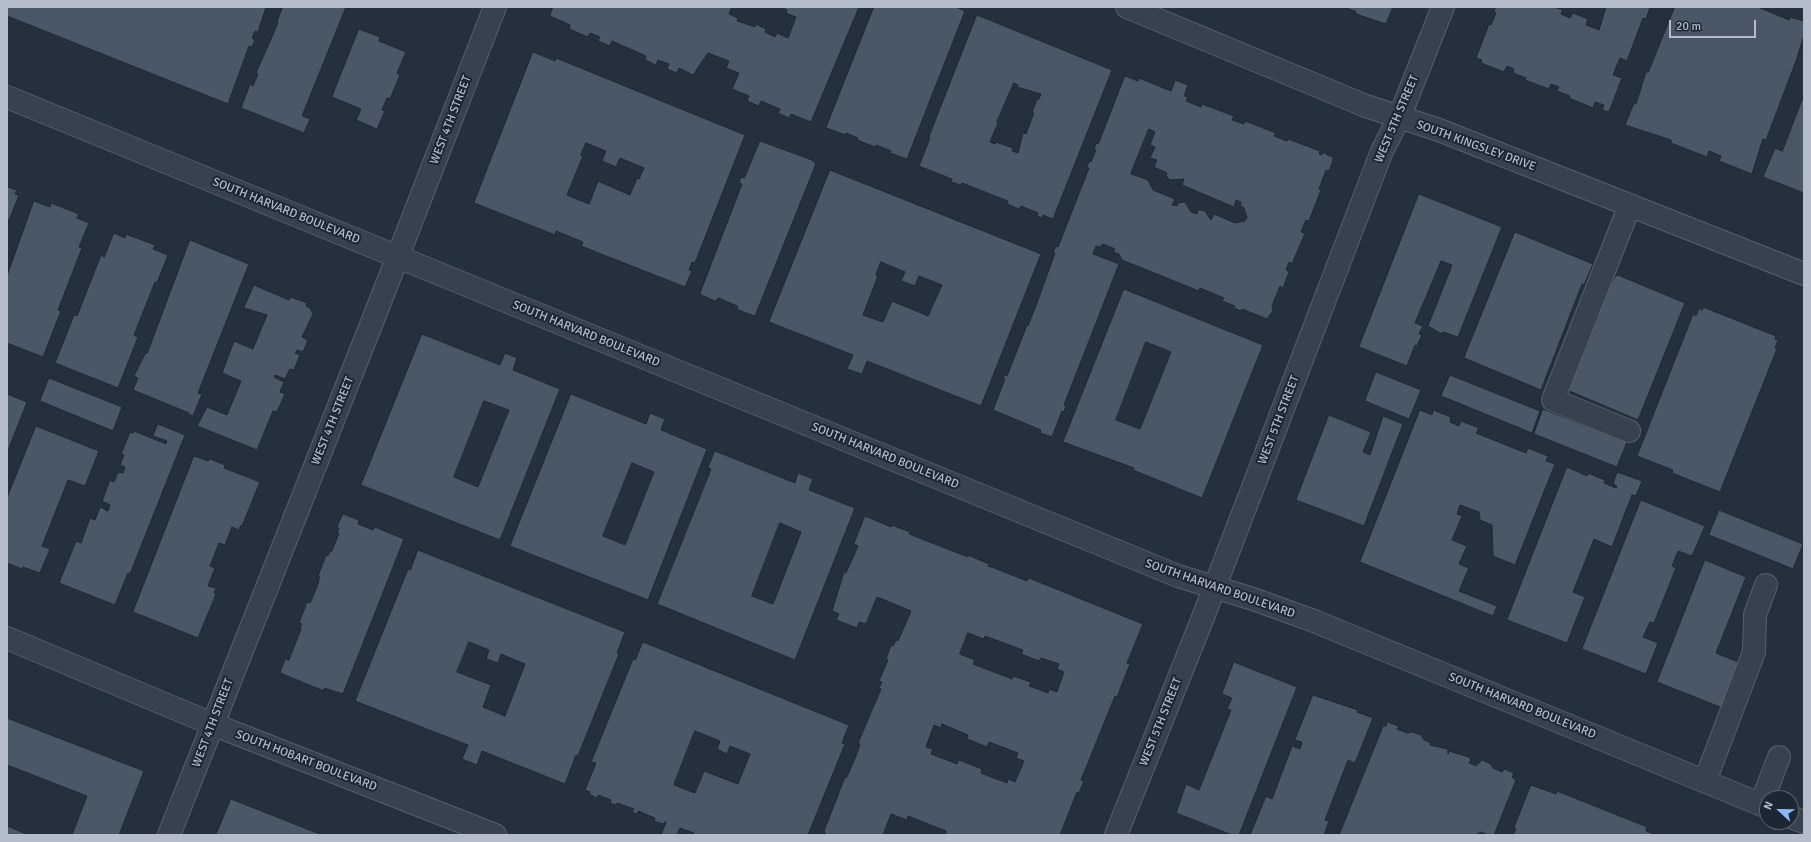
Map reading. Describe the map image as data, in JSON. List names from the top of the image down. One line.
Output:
{"streets":{"street":["WEST 5TH STREET","WEST 4TH STREET","SOUTH KINGSLEY DRIVE","SOUTH HARVARD BOULEVARD","SOUTH HOBART BOULEVARD"]},"crossings":[["WEST 5TH STREET","SOUTH KINGSLEY DRIVE"],["WEST 5TH STREET","SOUTH HARVARD BOULEVARD"],["WEST 4TH STREET","SOUTH HARVARD BOULEVARD"],["WEST 4TH STREET","SOUTH HOBART BOULEVARD"]],"scale_bar":"20 m","north":"left"}
